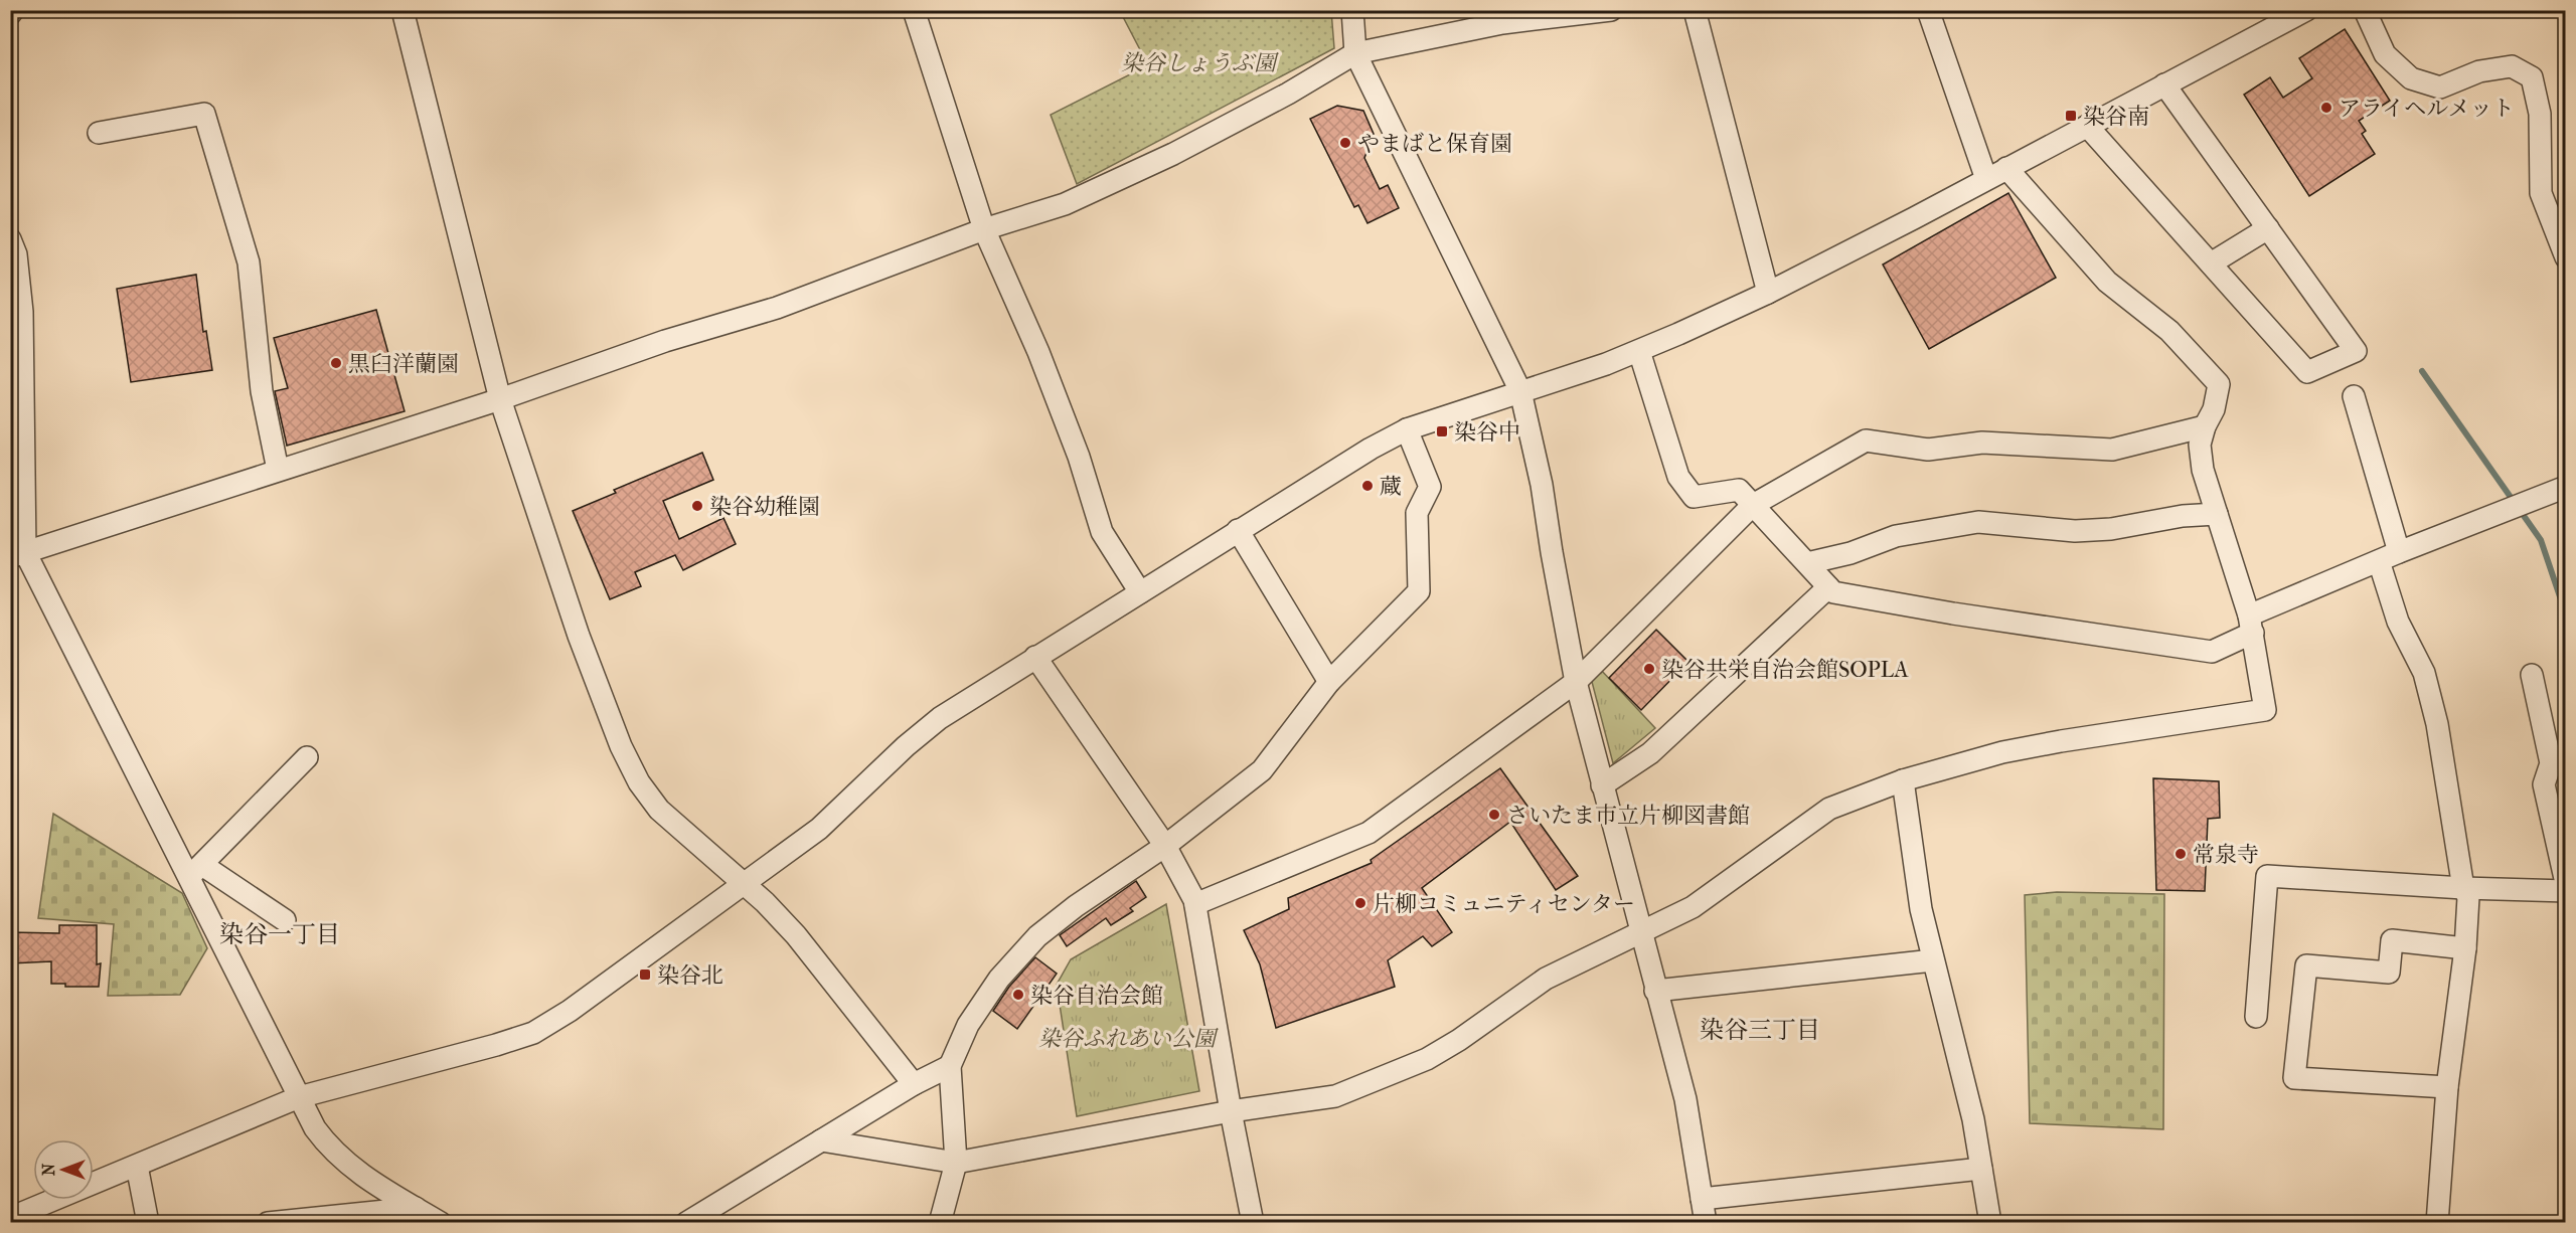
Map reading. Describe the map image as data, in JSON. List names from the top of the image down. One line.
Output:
{"districts":["染谷一丁目","染谷三丁目"],"parks":["染谷しょうぶ園","染谷ふれあい公園"],"places":{"other":["アライヘルメット","やまばと保育園","黒臼洋蘭園","蔵","染谷幼稚園","染谷共栄自治会館SOPLA","さいたま市立片柳図書館","常泉寺","片柳コミュニティセンター","染谷自治会館"],"transit":["染谷南","染谷中","染谷北"]},"north":"left"}
